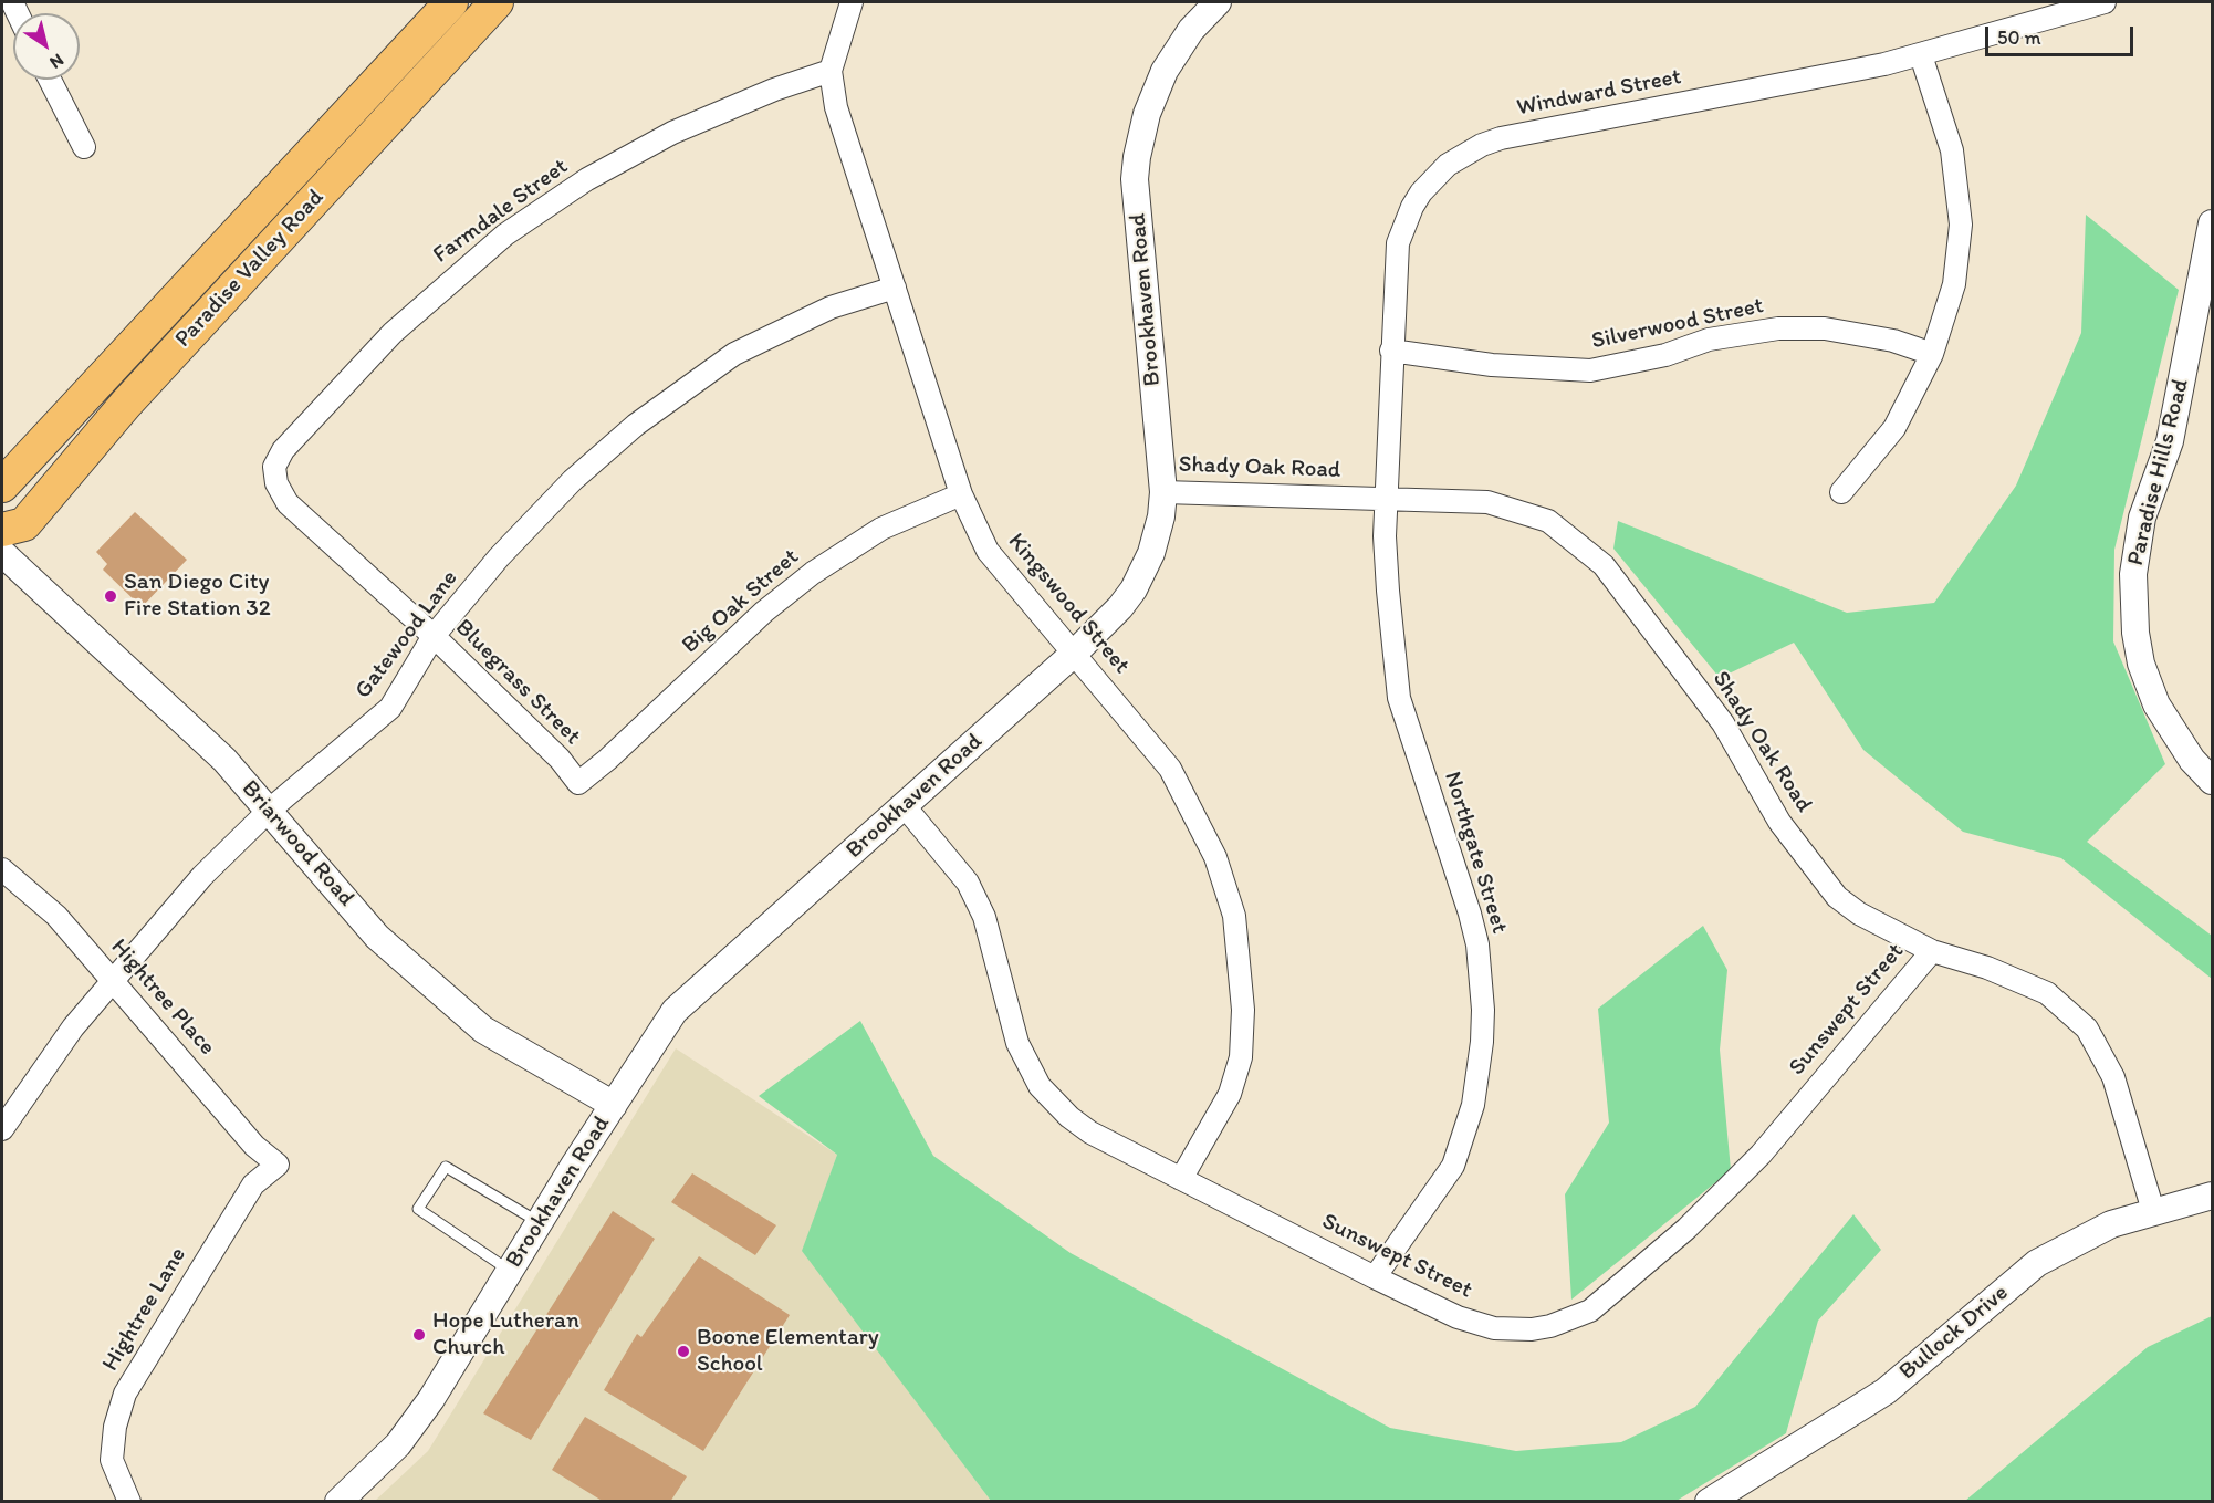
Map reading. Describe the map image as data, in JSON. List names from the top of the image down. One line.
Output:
{"streets":{"main road":["Paradise Valley Road"],"street":["Windward Street","Farmdale Street","Brookhaven Road","Silverwood Street","Shady Oak Road","Paradise Hills Road","Big Oak Street","Kingswood Street","Gatewood Lane","Bluegrass Street","Briarwood Road","Northgate Street","Hightree Place","Sunswept Street","Hightree Lane","Bullock Drive"]},"crossings":[["Windward Street","Silverwood Street"],["Windward Street","Shady Oak Road"],["Windward Street","Northgate Street"],["Farmdale Street","Kingswood Street"],["Farmdale Street","Bluegrass Street"],["Brookhaven Road","Shady Oak Road"],["Brookhaven Road","Kingswood Street"],["Brookhaven Road","Briarwood Road"],["Brookhaven Road","Sunswept Street"],["Shady Oak Road","Northgate Street"],["Shady Oak Road","Sunswept Street"],["Shady Oak Road","Bullock Drive"],["Big Oak Street","Kingswood Street"],["Big Oak Street","Bluegrass Street"],["Kingswood Street","Gatewood Lane"],["Kingswood Street","Sunswept Street"],["Gatewood Lane","Bluegrass Street"],["Gatewood Lane","Briarwood Road"],["Gatewood Lane","Hightree Place"],["Northgate Street","Sunswept Street"],["Hightree Place","Hightree Lane"]],"places":["San Diego City Fire Station 32","Hope Lutheran Church","Boone Elementary School"],"scale_bar":"50 m","north":"bottom right"}
